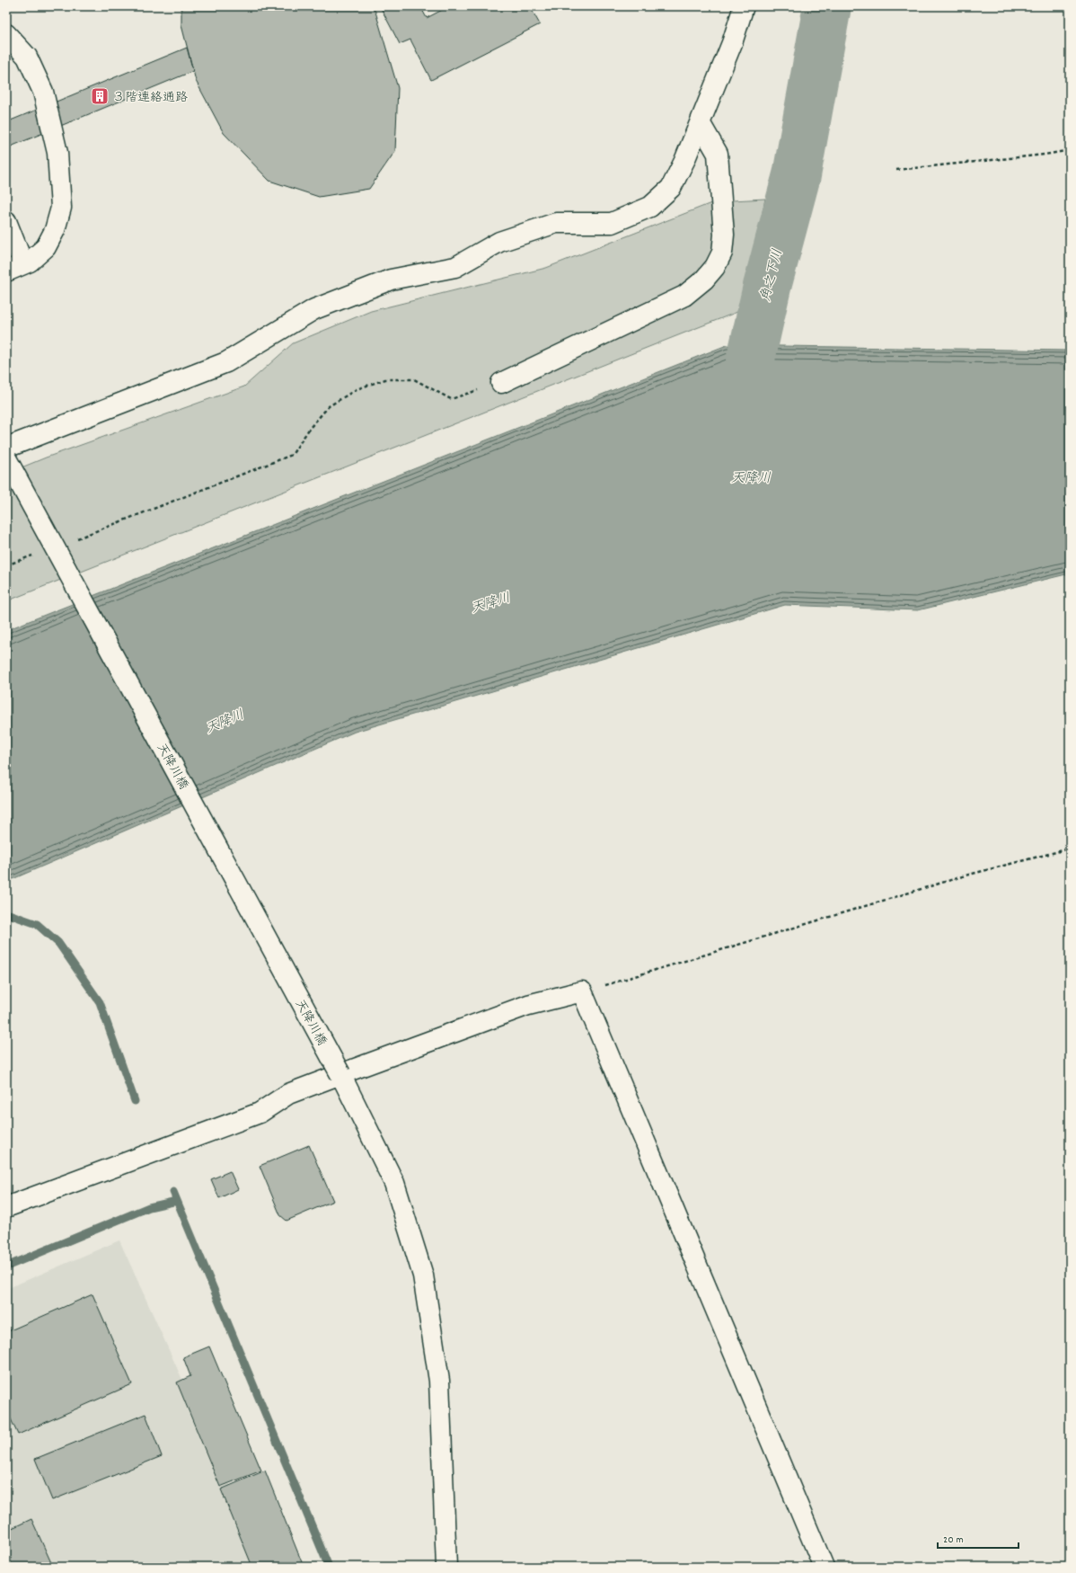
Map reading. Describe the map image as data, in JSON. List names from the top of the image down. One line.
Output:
{"streets":{"street":["天降川橋"]},"water":["角之下川","天降川"],"places":{"building":["３階連絡通路"]},"scale_bar":"20 m"}
